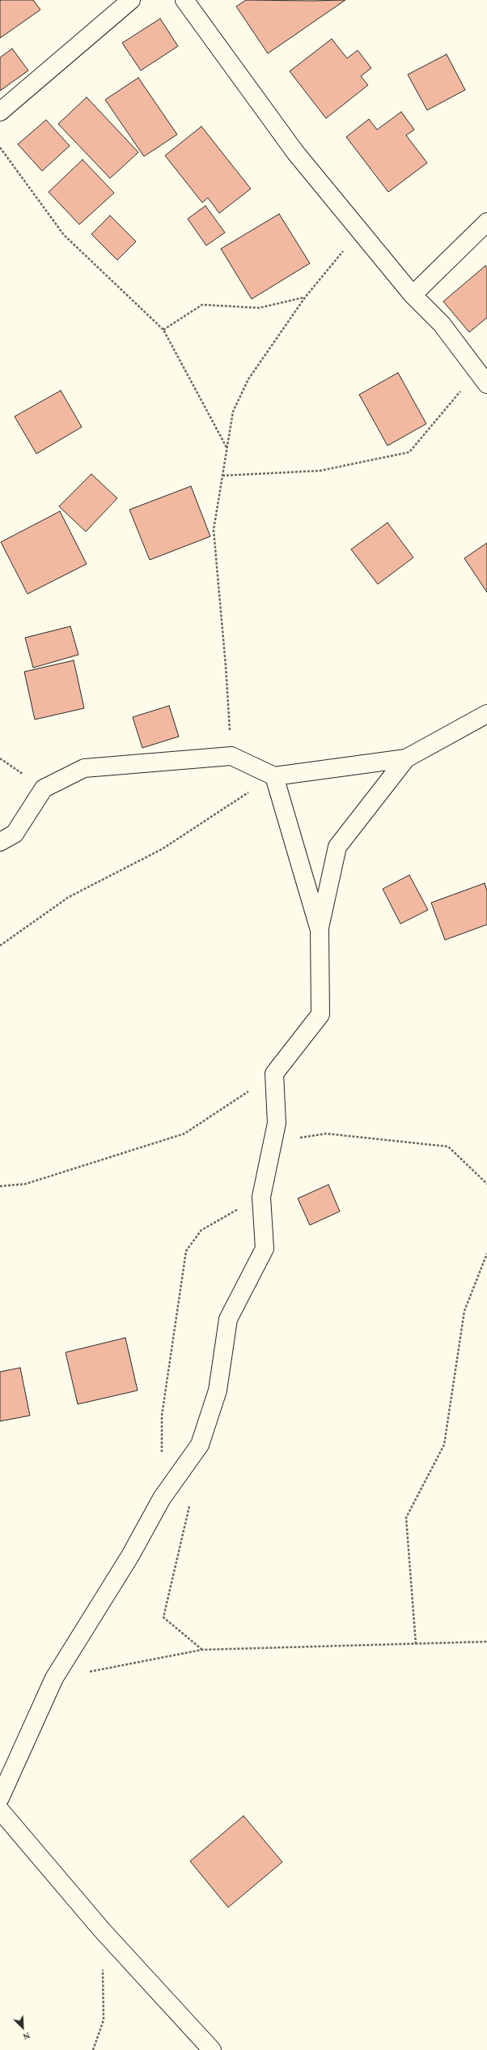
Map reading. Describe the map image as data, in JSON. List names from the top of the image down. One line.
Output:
{"north":"bottom right"}
